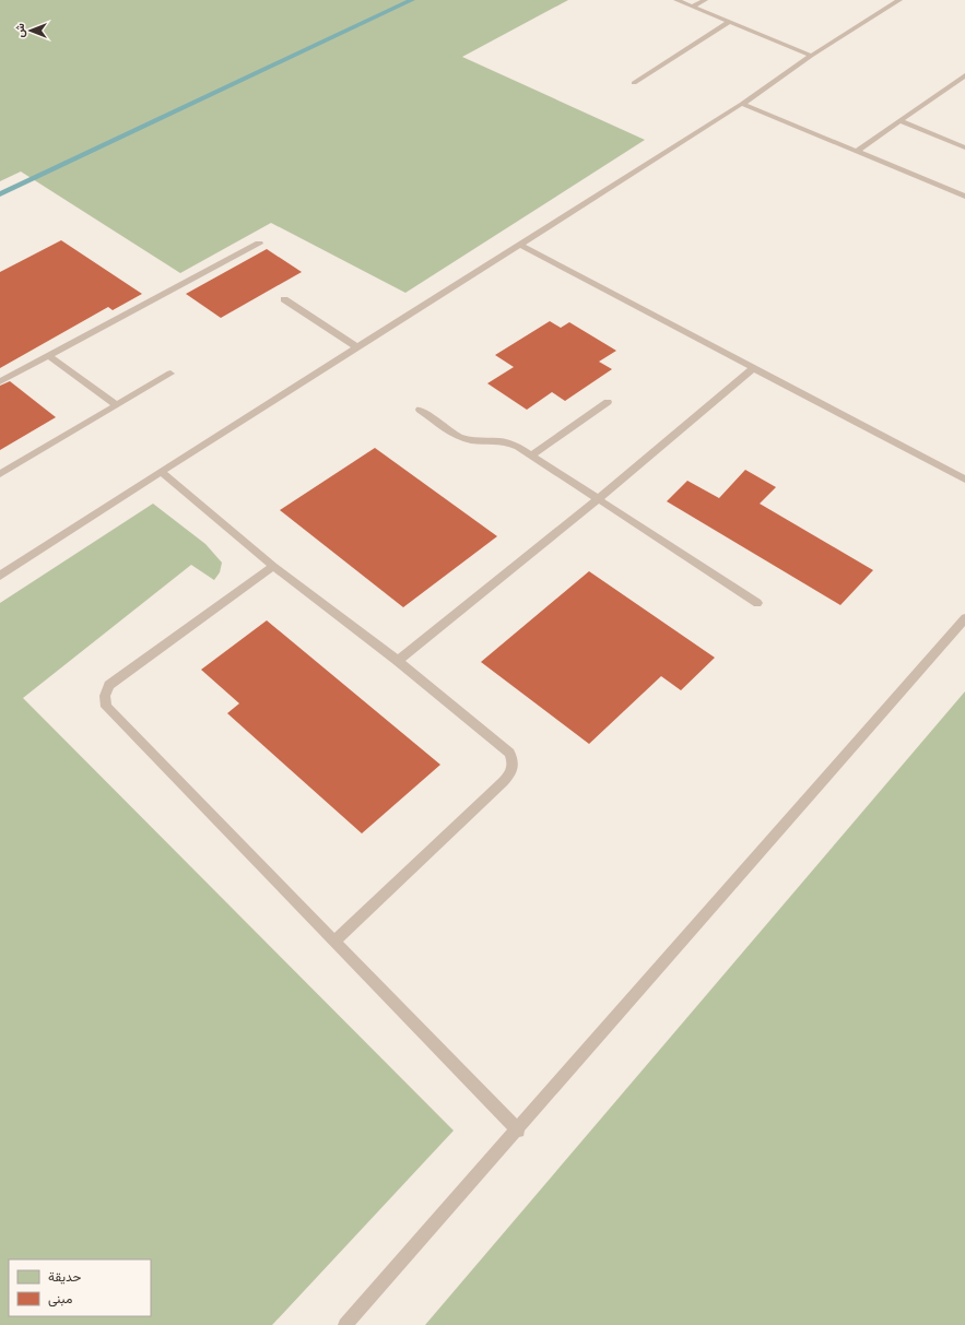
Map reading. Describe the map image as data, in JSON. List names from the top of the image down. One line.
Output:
{"legend":["حديقة","مبنى"],"north":"left"}
